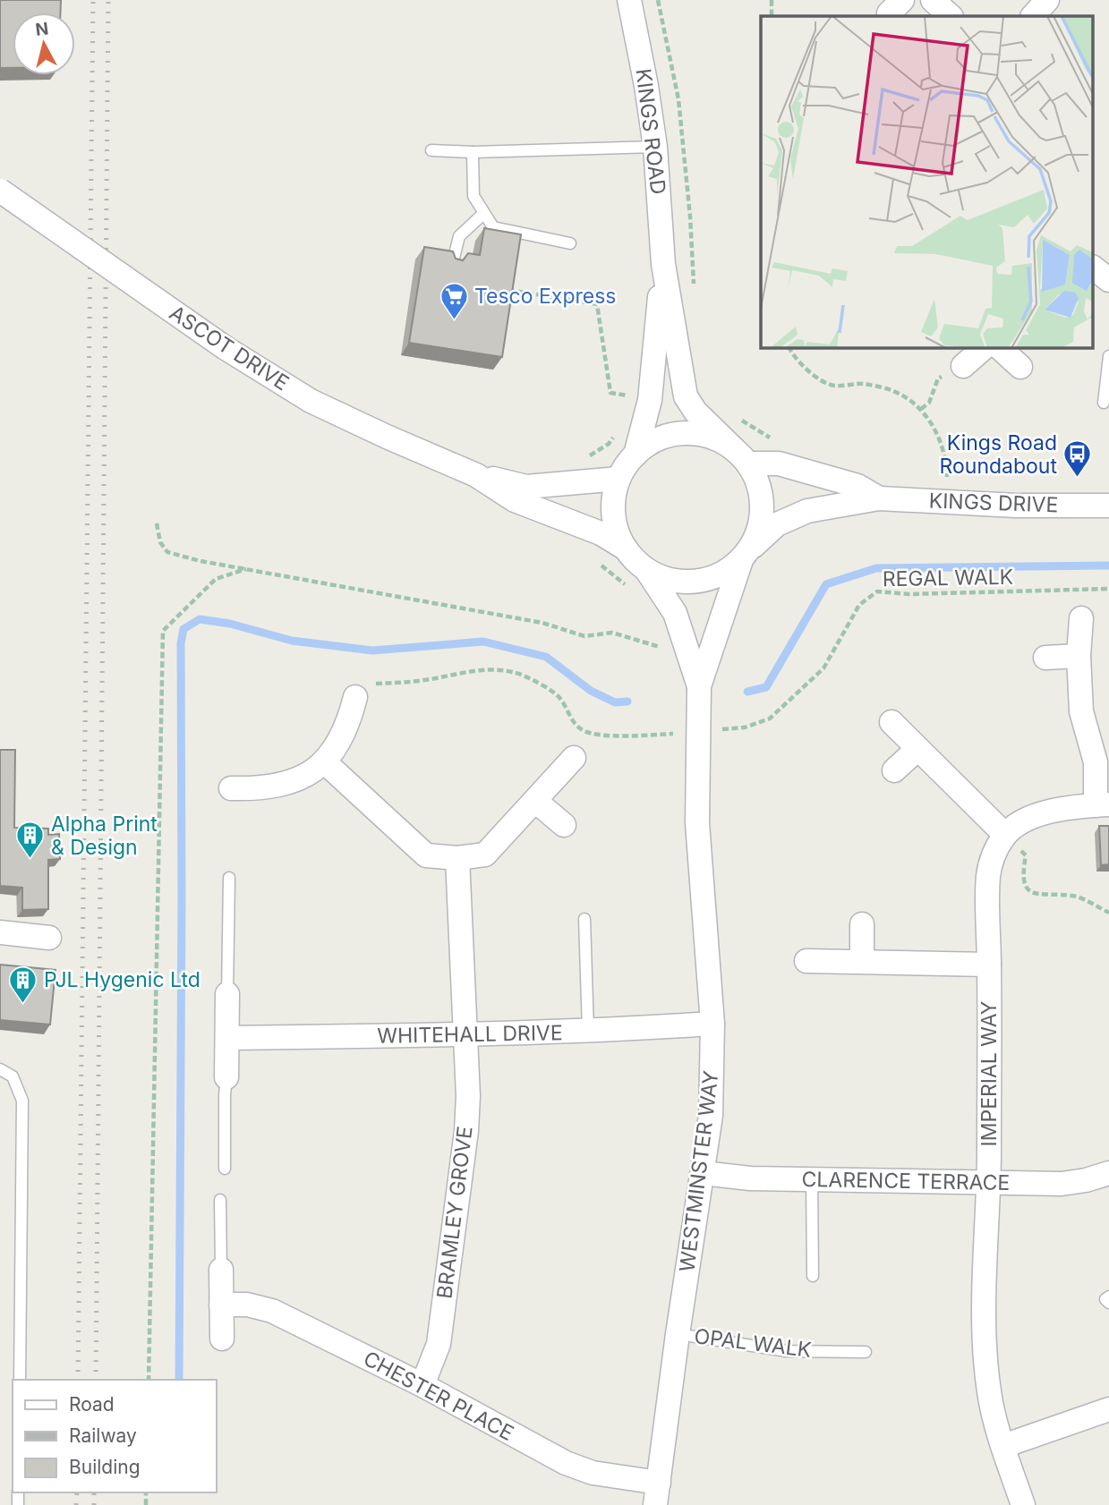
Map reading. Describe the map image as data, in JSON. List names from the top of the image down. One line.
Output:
{"streets":{"street":["KINGS ROAD","ASCOT DRIVE","KINGS DRIVE","WHITEHALL DRIVE","IMPERIAL WAY","WESTMINSTER WAY","CLARENCE TERRACE","BRAMLEY GROVE","CHESTER PLACE"],"lane":["OPAL WALK"],"path":["REGAL WALK"]},"crossings":[["KINGS ROAD","KINGS DRIVE"],["KINGS ROAD","WESTMINSTER WAY"],["KINGS DRIVE","WESTMINSTER WAY"],["REGAL WALK","WESTMINSTER WAY"],["WHITEHALL DRIVE","WESTMINSTER WAY"],["WHITEHALL DRIVE","BRAMLEY GROVE"],["IMPERIAL WAY","CLARENCE TERRACE"],["WESTMINSTER WAY","CLARENCE TERRACE"],["WESTMINSTER WAY","OPAL WALK"],["WESTMINSTER WAY","CHESTER PLACE"],["BRAMLEY GROVE","CHESTER PLACE"]],"places":{"supermarket":["Tesco Express"],"bus stop":["Kings Road Roundabout"],"building":["Alpha Print & Design","PJL Hygenic Ltd"]},"legend":["Road","Railway","Building"],"north":"top"}
